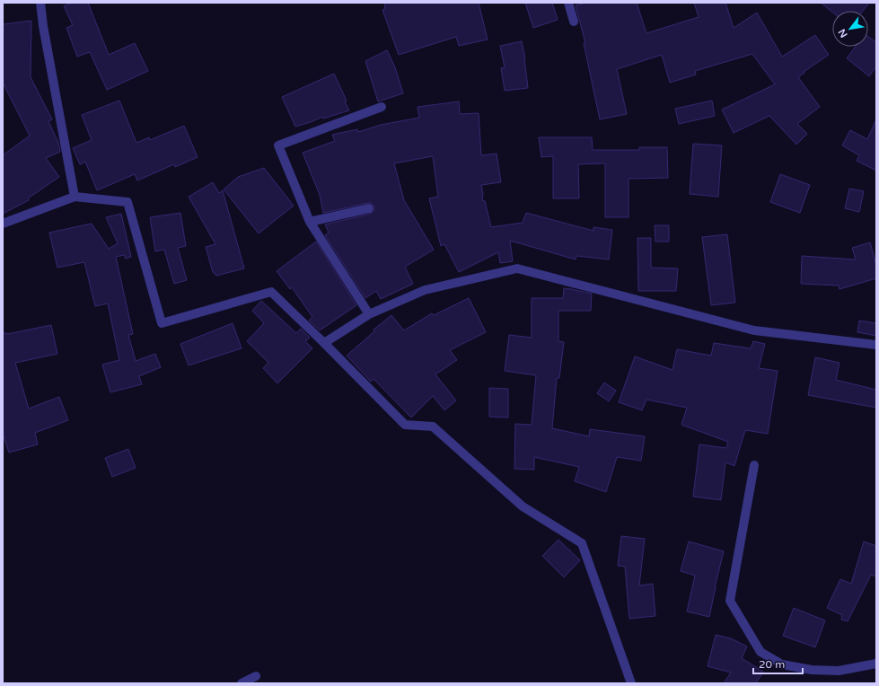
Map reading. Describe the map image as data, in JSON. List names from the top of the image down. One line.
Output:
{"scale_bar":"20 m","north":"bottom left"}
